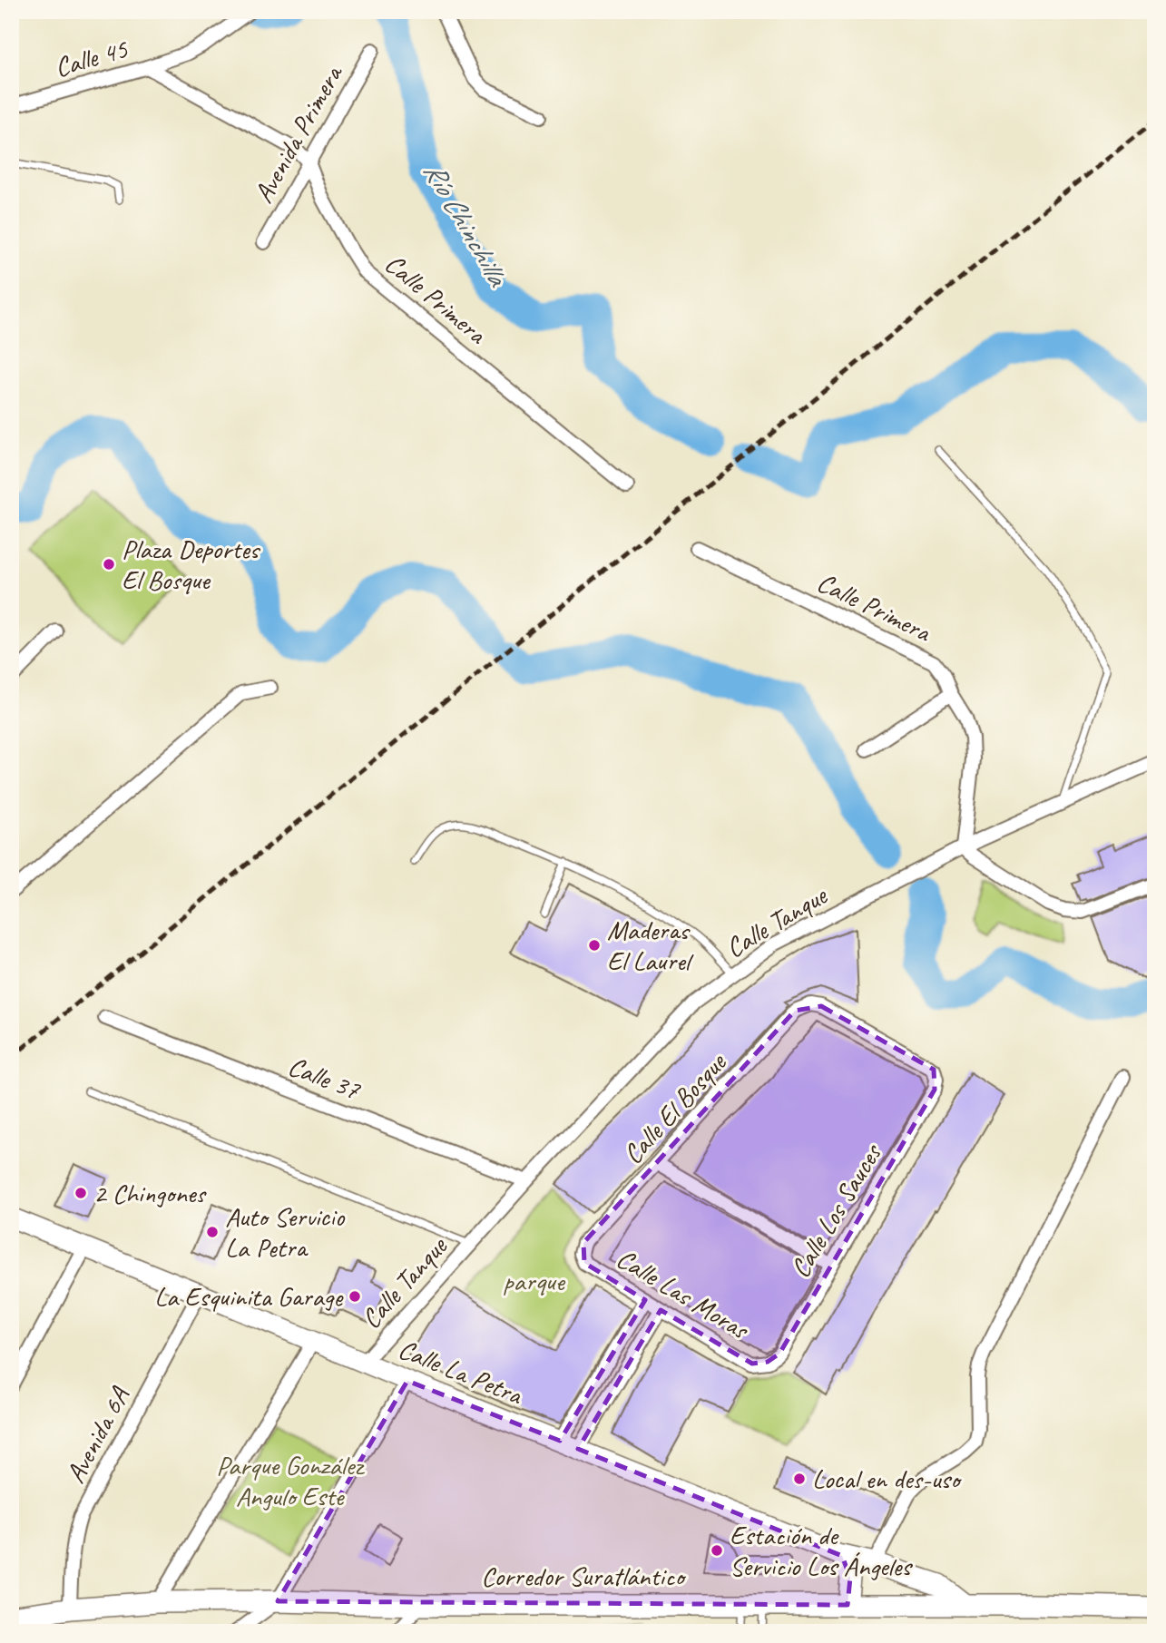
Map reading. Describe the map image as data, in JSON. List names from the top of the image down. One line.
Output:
{"streets":{"main road":["Corredor Suratlántico"],"street":["Calle 45","Avenida Primera","Calle Primera","Calle Tanque","Calle 37","Calle El Bosque","Calle Los Sauces","Calle Las Moras","Calle La Petra","Avenida 6A"]},"crossings":[["Calle 45","Calle Primera"],["Avenida Primera","Calle Primera"],["Calle Primera","Calle Tanque"],["Calle Tanque","Calle 37"],["Calle Tanque","Calle La Petra"],["Calle El Bosque","Calle Los Sauces"],["Calle El Bosque","Calle Las Moras"],["Calle Los Sauces","Calle Las Moras"],["Calle La Petra","Avenida 6A"],["Avenida 6A","Corredor Suratlántico"]],"water":["Río Chinchilla"],"parks":["parque","Parque González Angulo Este"],"places":["Plaza Deportes El Bosque","Maderas El Laurel","2 Chingones","Auto Servicio La Petra","La Esquinita Garage","Local en des-uso","Estación de Servicio Los Ángeles"]}
